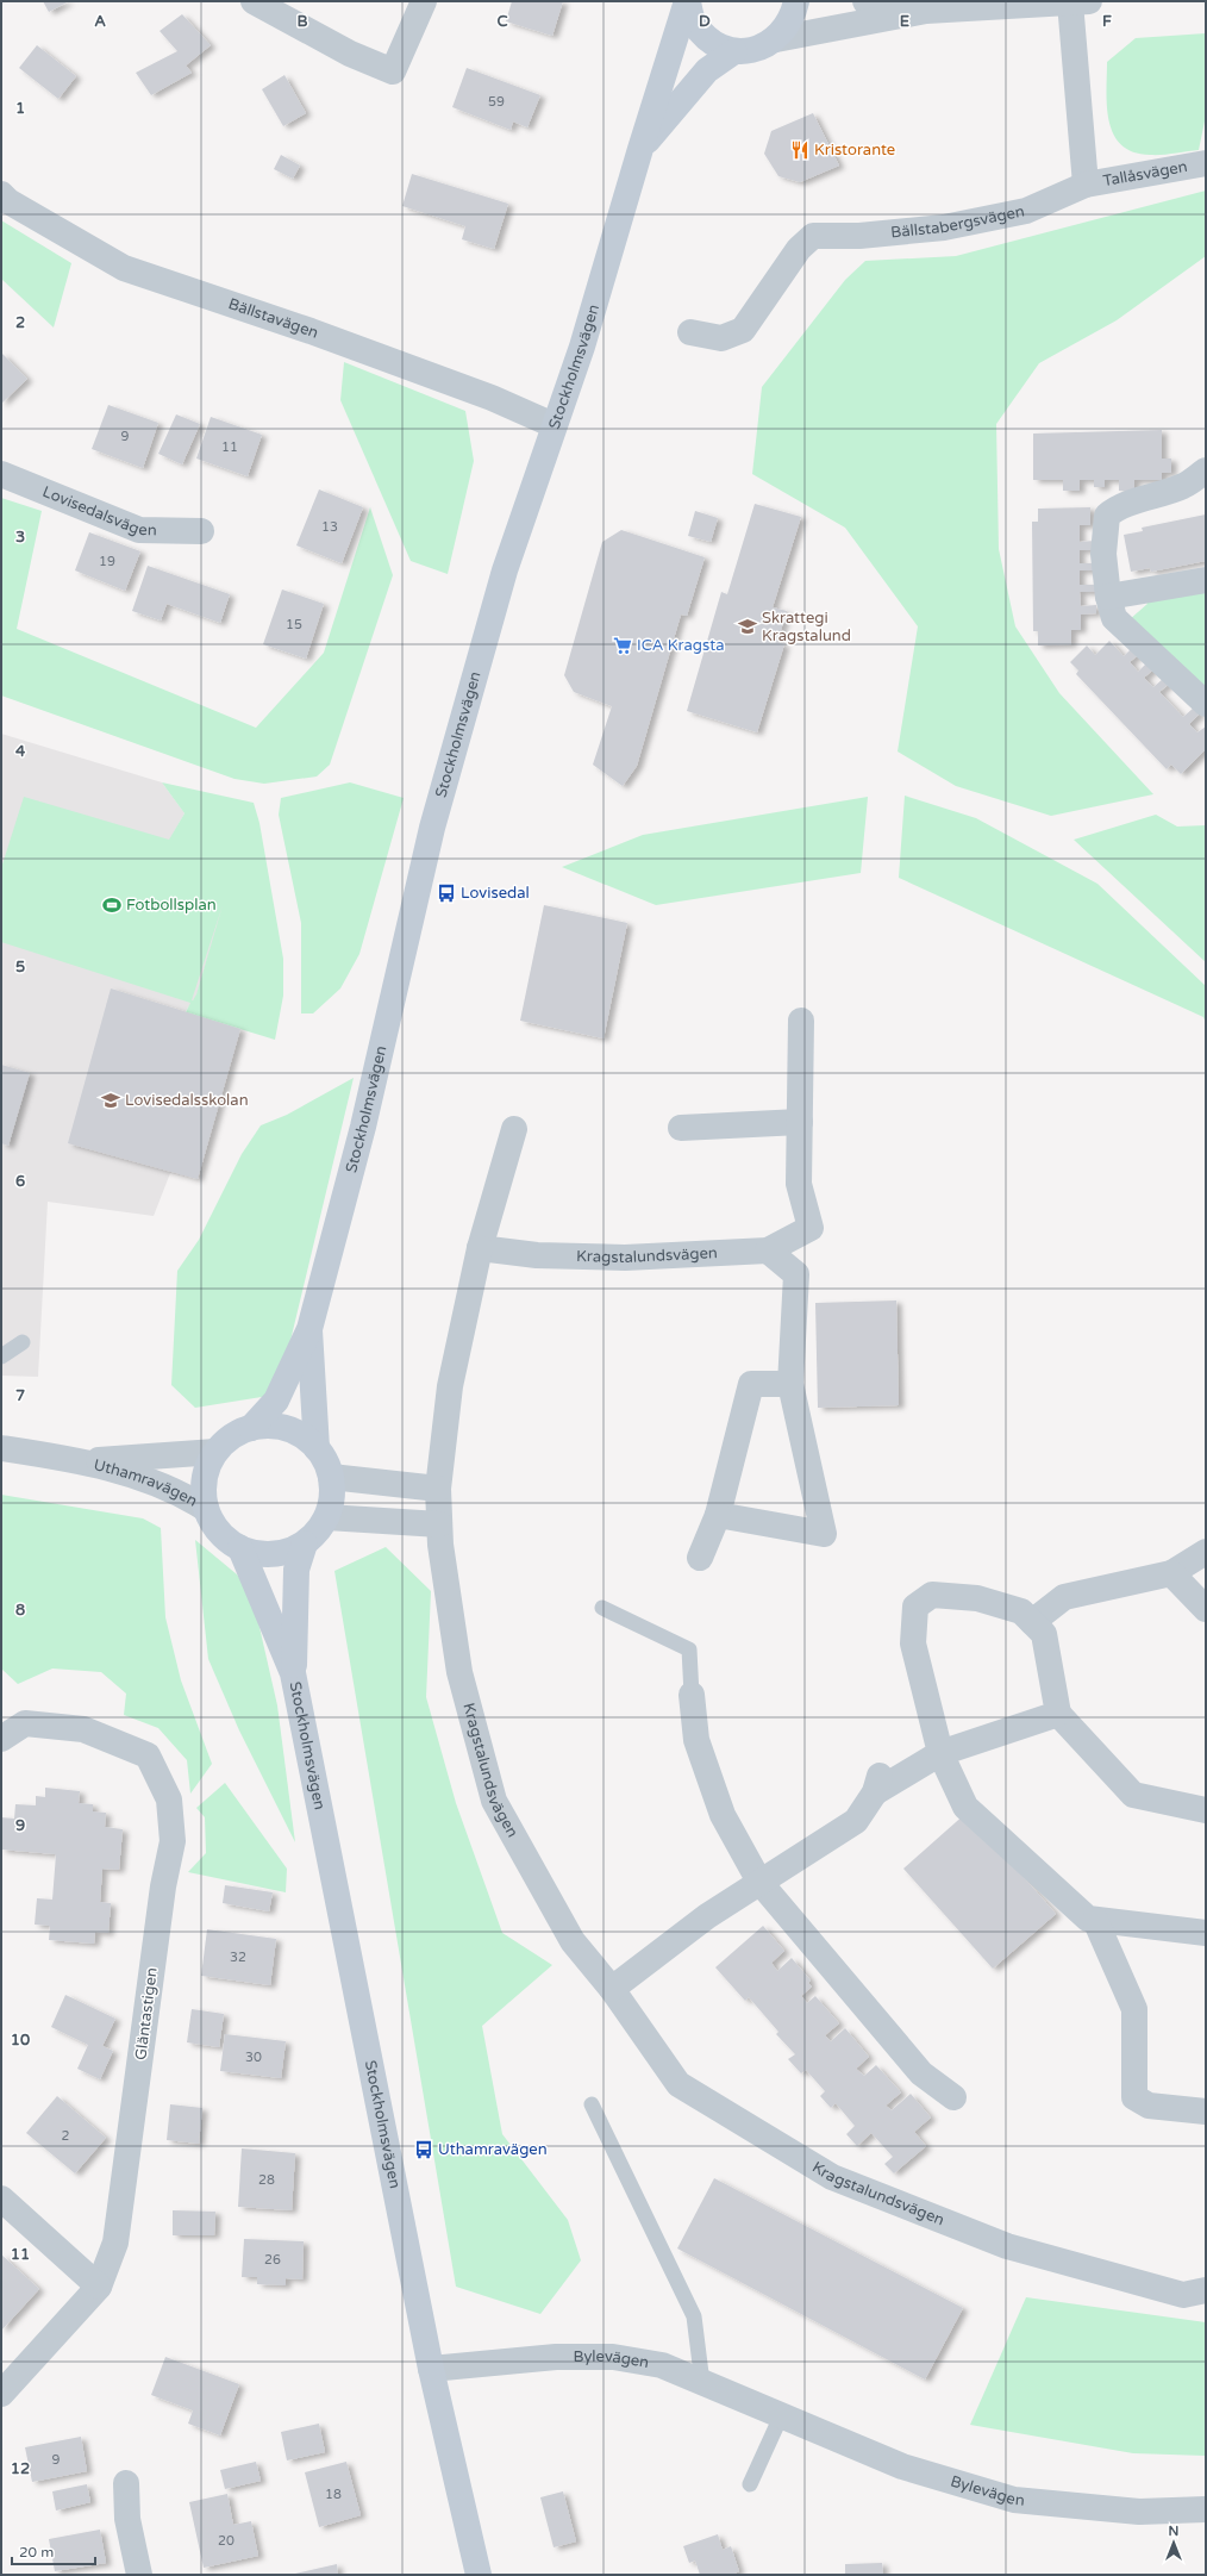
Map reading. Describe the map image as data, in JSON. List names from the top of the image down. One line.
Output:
{"streets":{"main road":["Stockholmsvägen"],"street":["Tallåsvägen","Bällstabergsvägen","Bällstavägen","Lovisedalsvägen","Kragstalundsvägen","Uthamravägen","Gläntastigen","Bylevägen"]},"crossings":[["Tallåsvägen","Bällstabergsvägen"],["Bällstavägen","Stockholmsvägen"],["Stockholmsvägen","Uthamravägen"],["Stockholmsvägen","Bylevägen"]],"places":{"restaurant":["Kristorante"],"school or university":["Skrattegi Kragstalund","Lovisedalsskolan"],"supermarket":["ICA Kragsta"],"bus stop":["Lovisedal","Uthamravägen"],"sports":["Fotbollsplan"]},"house_numbers":["59","9","11","13","19","15","32","30","2","28","26","9","18","20"],"scale_bar":"20 m","north":"top","grid":{"columns":["A","B","C","D","E","F"],"rows":["1","2","3","4","5","6","7","8","9","10","11","12"]}}
